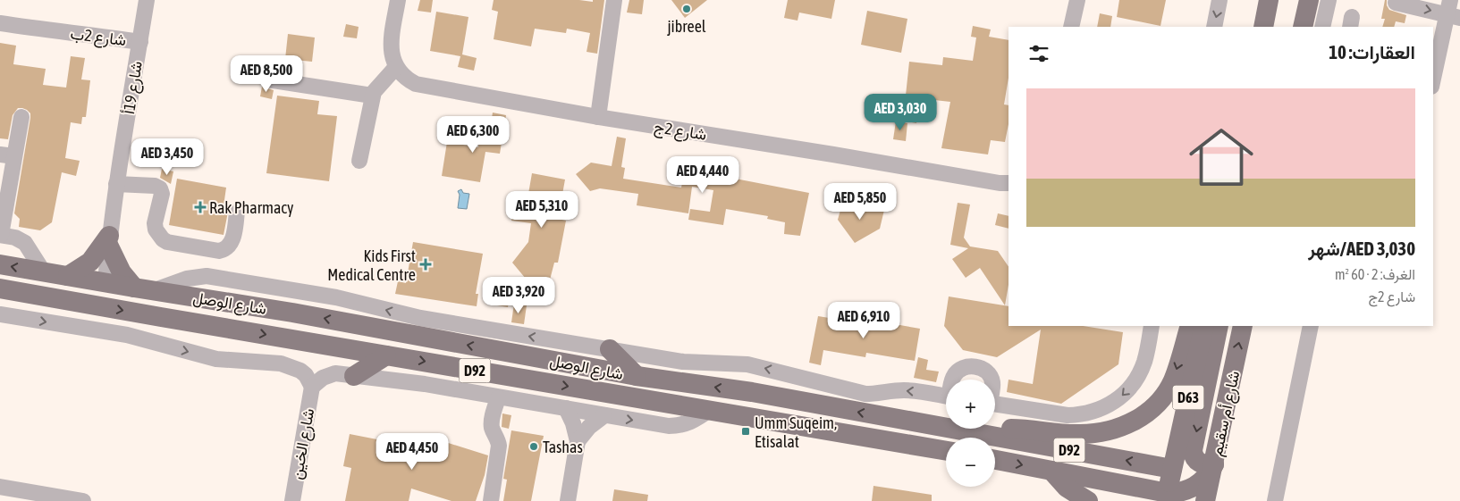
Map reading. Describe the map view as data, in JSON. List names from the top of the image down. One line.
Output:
{"streets":{"main road":["شارع الوصل","D92","D63","شارع أم سقيم"],"street":["شارع 2ب","شارع 19أ","شارع 2ج","شارع الخين"]},"crossings":[["شارع 2ب","شارع 19أ"],["شارع 19أ","شارع الوصل"],["شارع الوصل","D63"],["D92","D63"]],"places":{"other":["jibreel","Tashas"],"health":["Rak Pharmacy","Kids First Medical Centre"],"transit":["Umm Suqeim, Etisalat"]},"page":{"heading":"العقارات: 10","price":["AED 8,500","AED 3,030","AED 6,300","AED 3,450","AED 4,440","AED 5,850","AED 5,310","AED 3,920","AED 6,910","AED 4,450"],"list":[{"name":"AED 3,030/شهر","note":"الغرف: 2 · 60 m² · شارع 2ج"}],"map_buttons":["+","−"]}}
